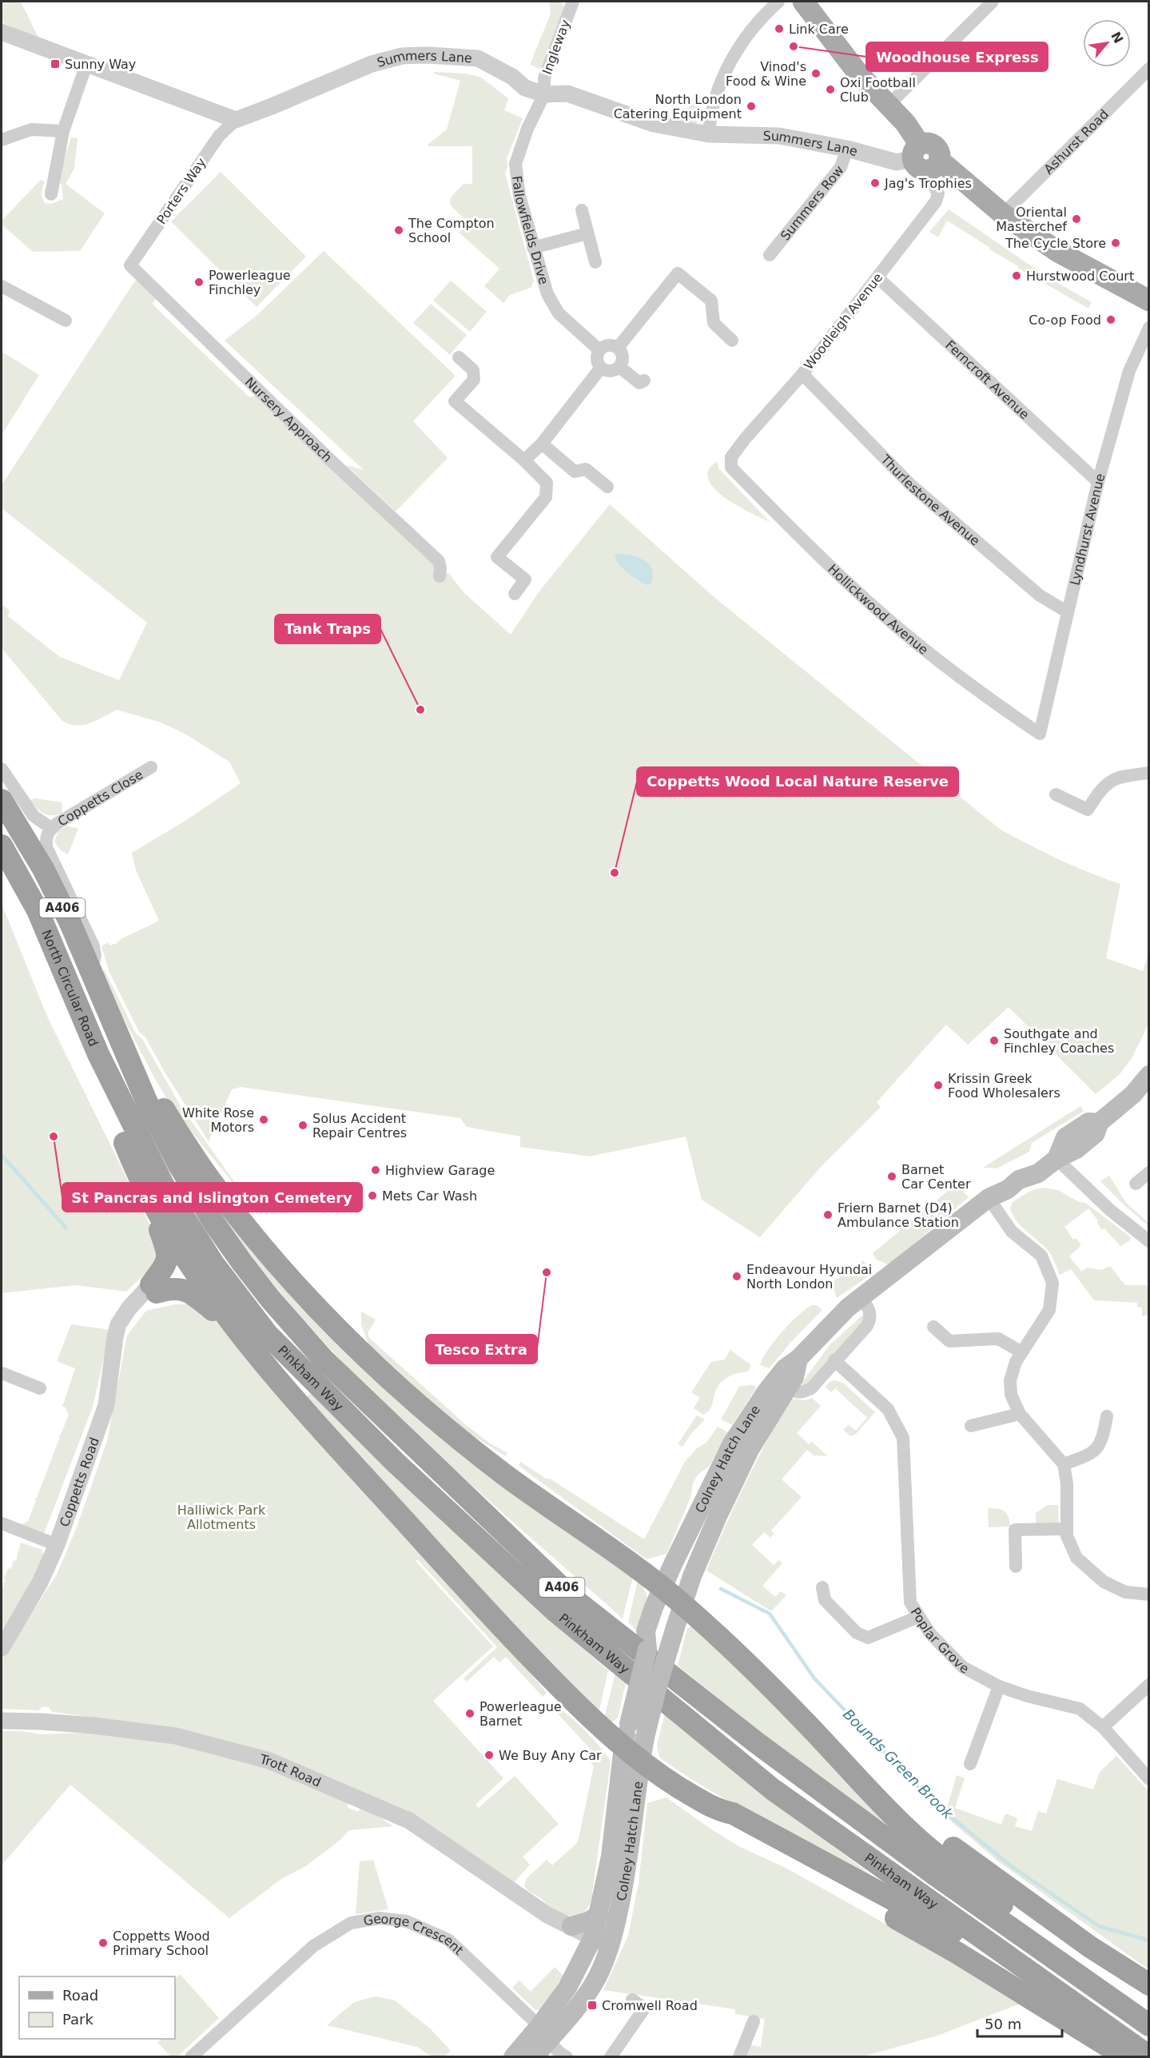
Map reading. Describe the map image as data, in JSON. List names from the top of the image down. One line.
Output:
{"streets":{"highway":["A406","North Circular Road","Pinkham Way"],"main road":["Colney Hatch Lane"],"street":["Ingleway","Summers Lane","Ashurst Road","Porters Way","Summers Row","Fallowfields Drive","Woodleigh Avenue","Ferncroft Avenue","Nursery Approach","Thurlestone Avenue","Lyndhurst Avenue","Hollickwood Avenue","Coppetts Close","Coppetts Road","Poplar Grove","Trott Road","George Crescent"]},"crossings":[["Ingleway","Summers Lane"],["Ingleway","Fallowfields Drive"],["Summers Lane","Porters Way"],["Summers Lane","Summers Row"],["Summers Lane","Fallowfields Drive"],["Summers Lane","Woodleigh Avenue"],["Porters Way","Nursery Approach"],["Woodleigh Avenue","Ferncroft Avenue"],["Woodleigh Avenue","Thurlestone Avenue"],["Woodleigh Avenue","Hollickwood Avenue"],["Ferncroft Avenue","Lyndhurst Avenue"],["Thurlestone Avenue","Lyndhurst Avenue"],["Lyndhurst Avenue","Hollickwood Avenue"],["Coppetts Close","North Circular Road"],["A406","North Circular Road"],["A406","Pinkham Way"],["A406","Colney Hatch Lane"],["North Circular Road","Pinkham Way"],["Colney Hatch Lane","Trott Road"],["Colney Hatch Lane","George Crescent"]],"water":["Bounds Green Brook"],"parks":["Halliwick Park Allotments"],"places":{"other":["Link Care","Woodhouse Express","Vinod's Food & Wine","Oxi Football Club","North London Catering Equipment","Jag's Trophies","Oriental Masterchef","The Compton School","The Cycle Store","Hurstwood Court","Powerleague Finchley","Co-op Food","Tank Traps","Coppetts Wood Local Nature Reserve","Southgate and Finchley Coaches","Krissin Greek Food Wholesalers","White Rose Motors","Solus Accident Repair Centres","St Pancras and Islington Cemetery","Highview Garage","Barnet Car Center","Mets Car Wash","Friern Barnet (D4) Ambulance Station","Tesco Extra","Endeavour Hyundai North London","Powerleague Barnet","We Buy Any Car","Coppetts Wood Primary School"],"transit":["Sunny Way","Cromwell Road"]},"legend":["Road","Park"],"scale_bar":"50 m","north":"top right"}
